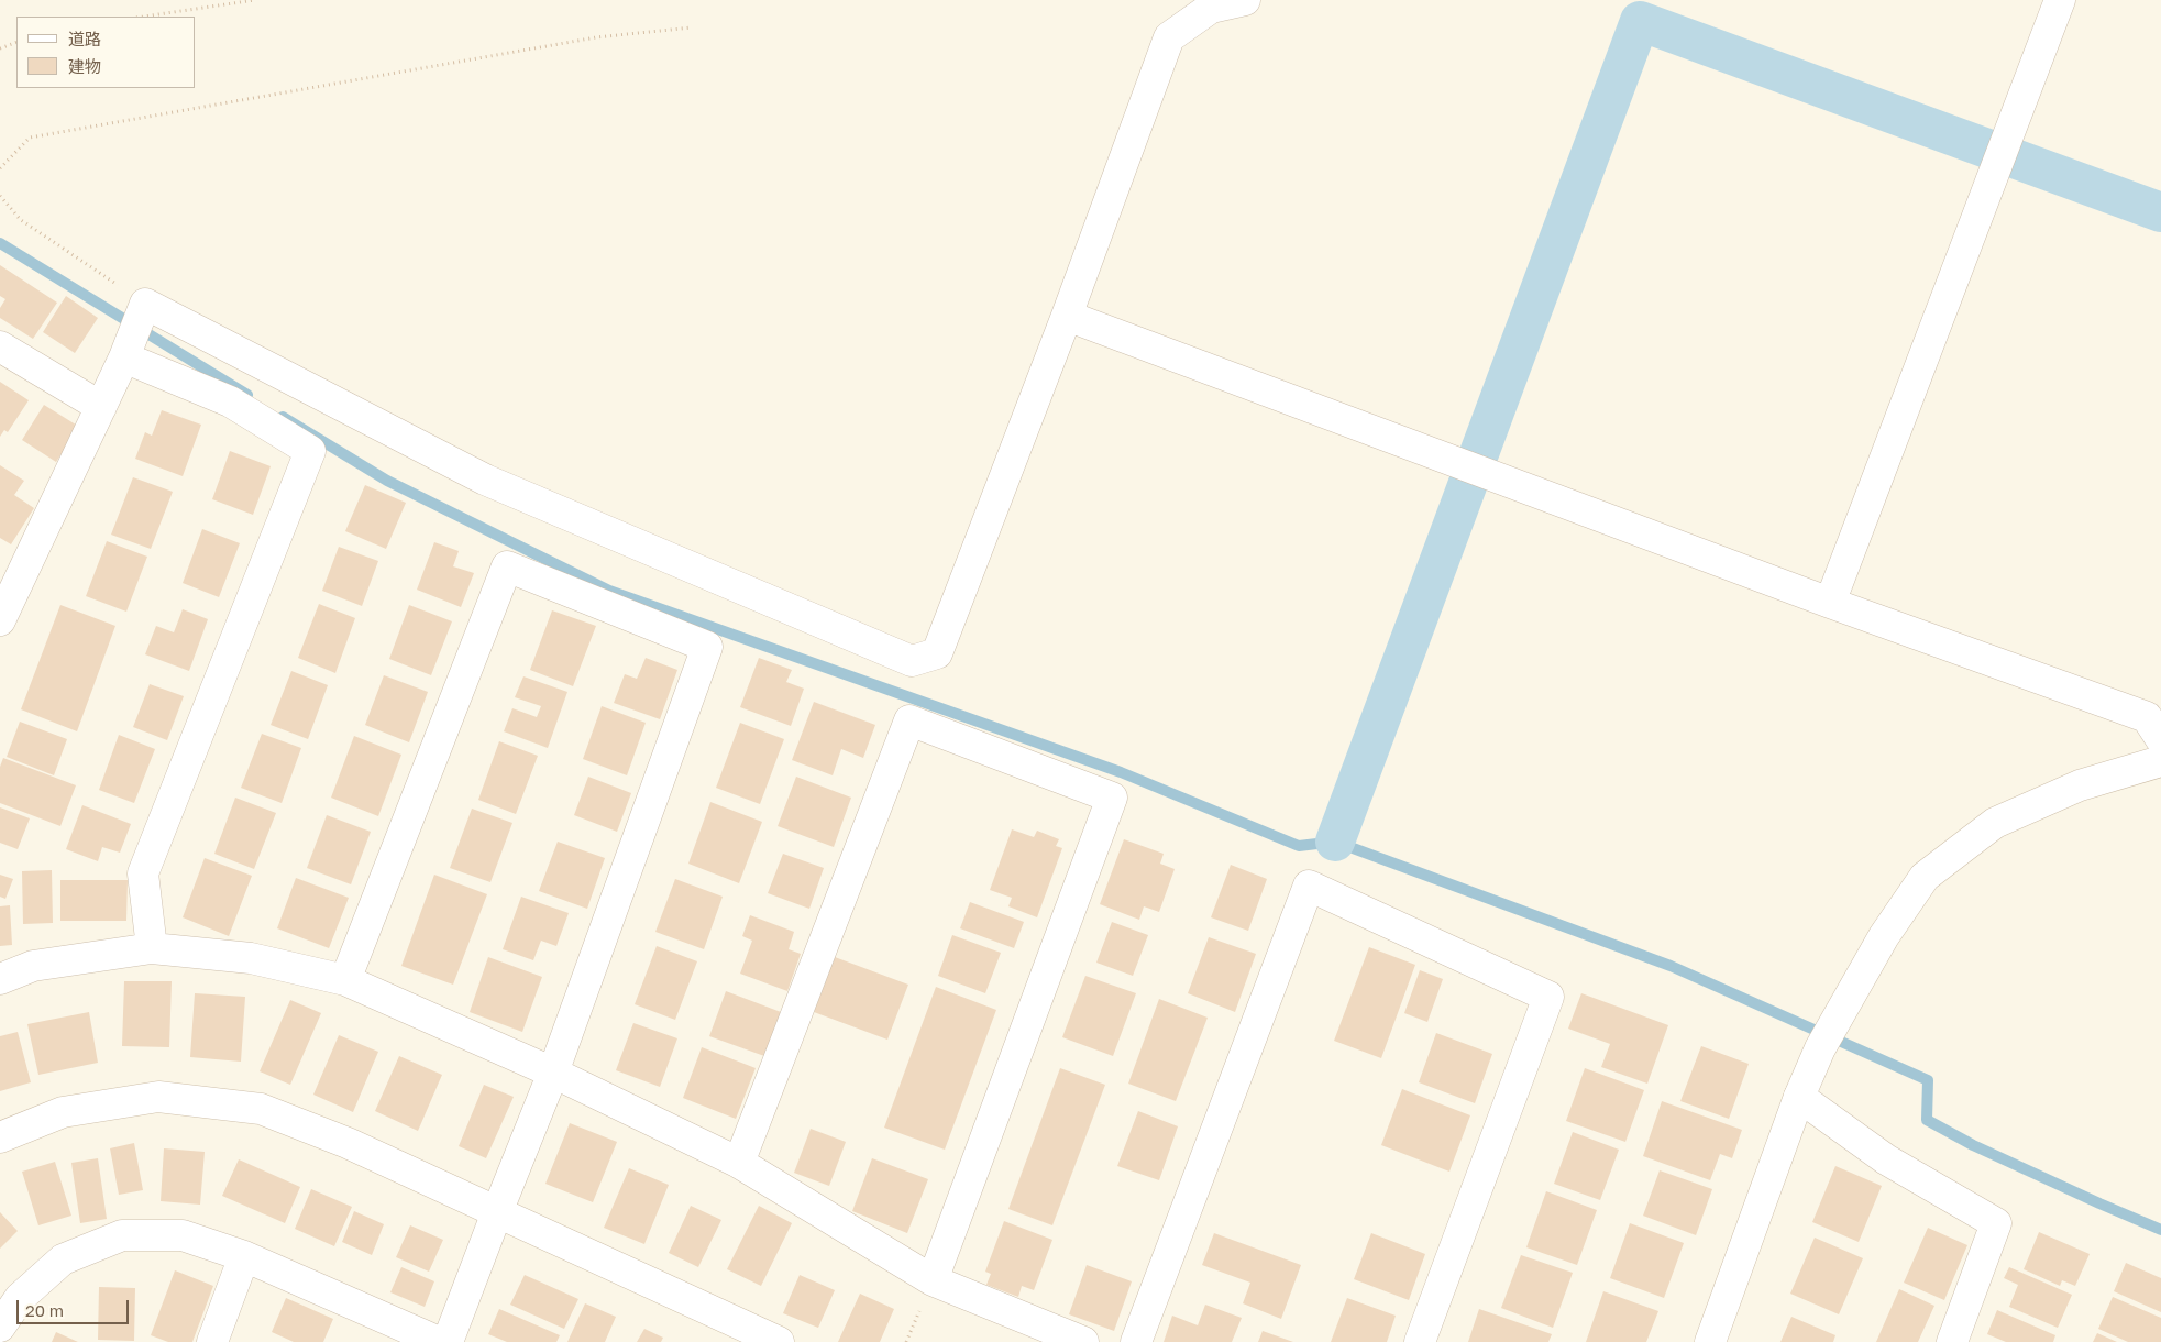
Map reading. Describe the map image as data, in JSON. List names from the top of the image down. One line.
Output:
{"legend":["道路","建物"],"scale_bar":"20 m"}
